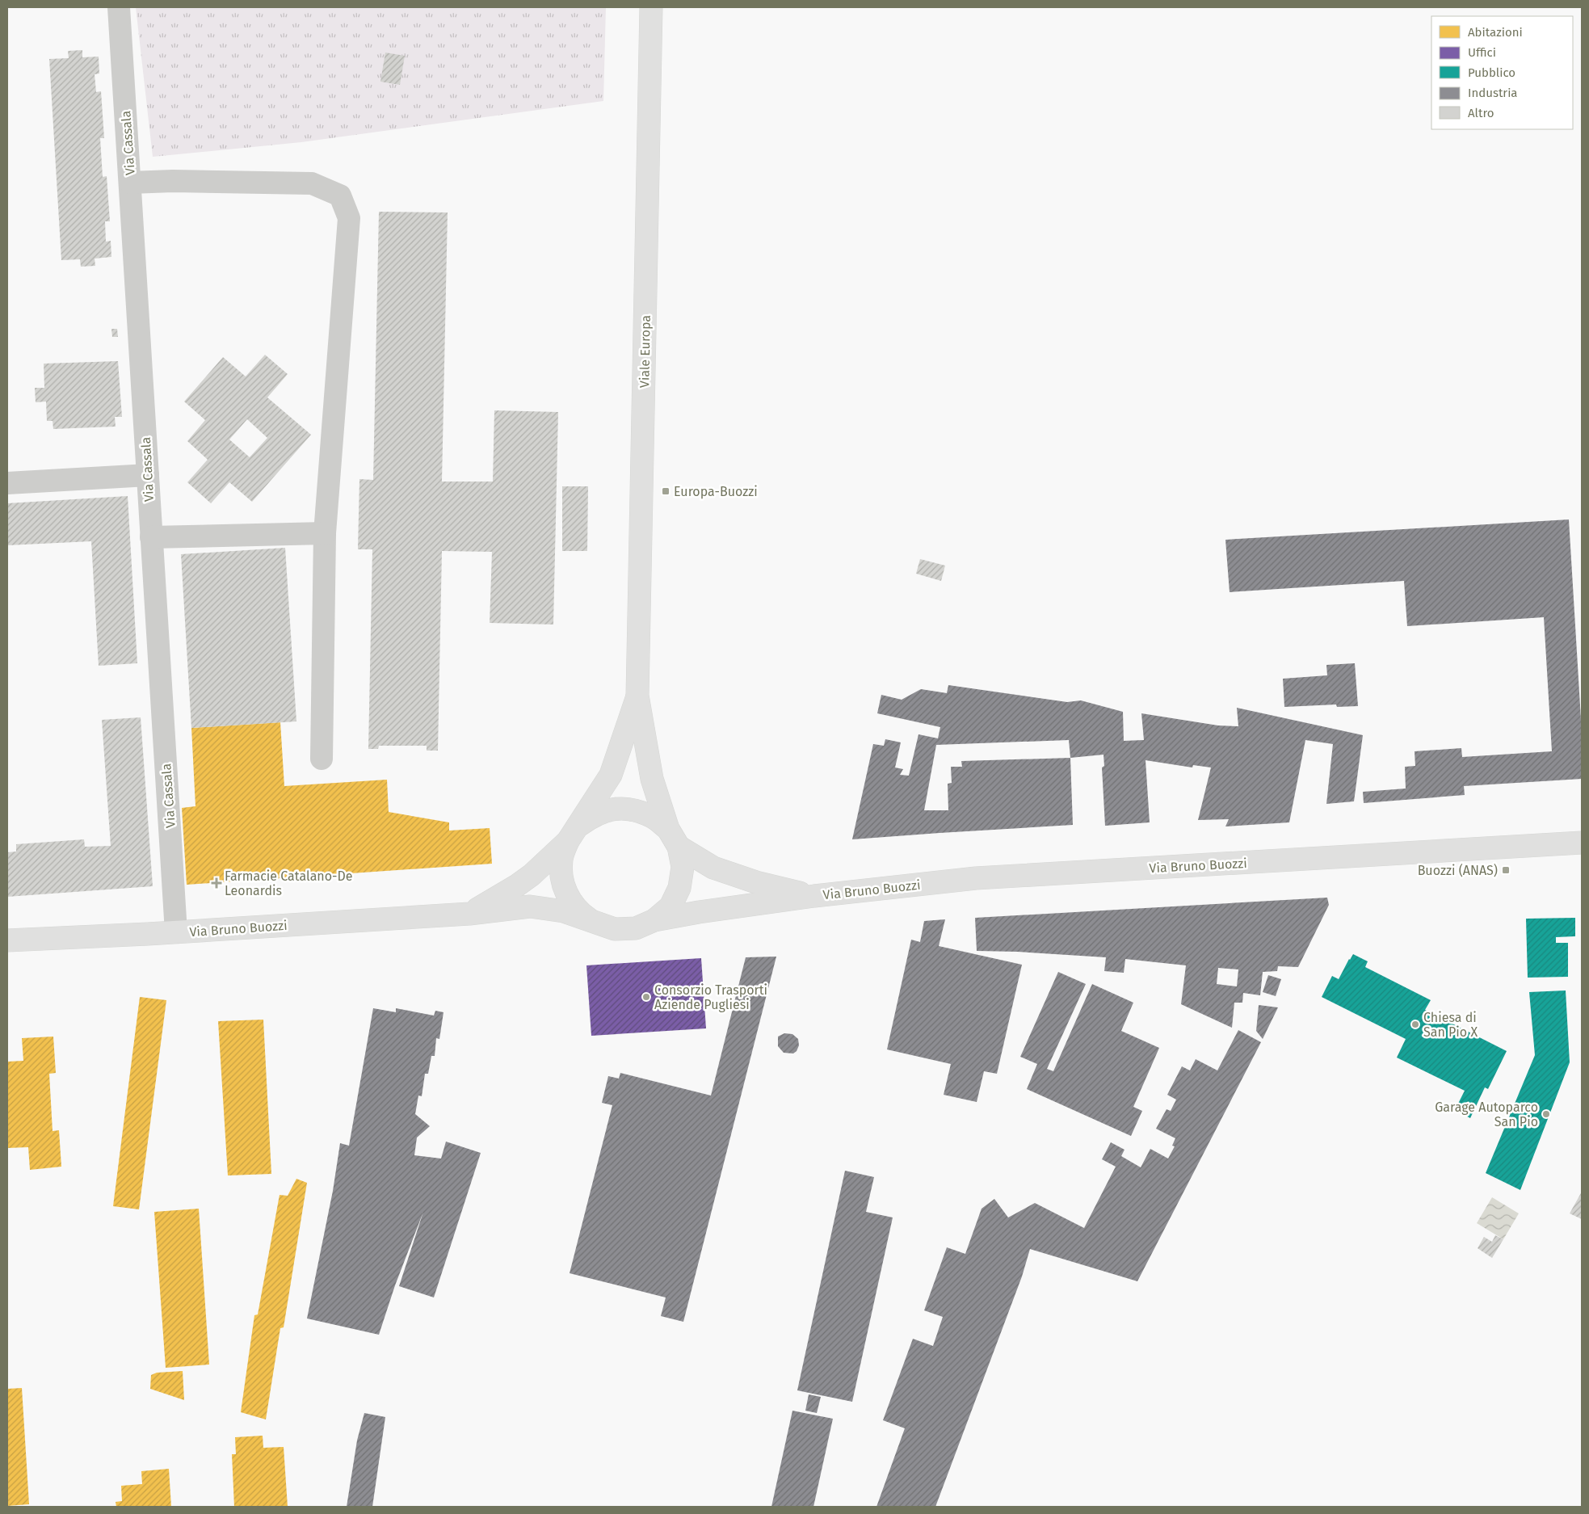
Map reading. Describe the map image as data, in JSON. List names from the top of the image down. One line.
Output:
{"streets":{"main road":["Viale Europa","Via Bruno Buozzi"],"street":["Via Cassala"]},"crossings":[["Via Cassala","Via Bruno Buozzi"]],"places":{"transit":["Europa-Buozzi","Buozzi (ANAS)"],"health":["Farmacie Catalano-De Leonardis"],"other":["Consorzio Trasporti Aziende Pugliesi","Chiesa di San Pio X","Garage Autoparco San Pio"]},"legend":["Abitazioni","Uffici","Pubblico","Industria","Altro"]}
